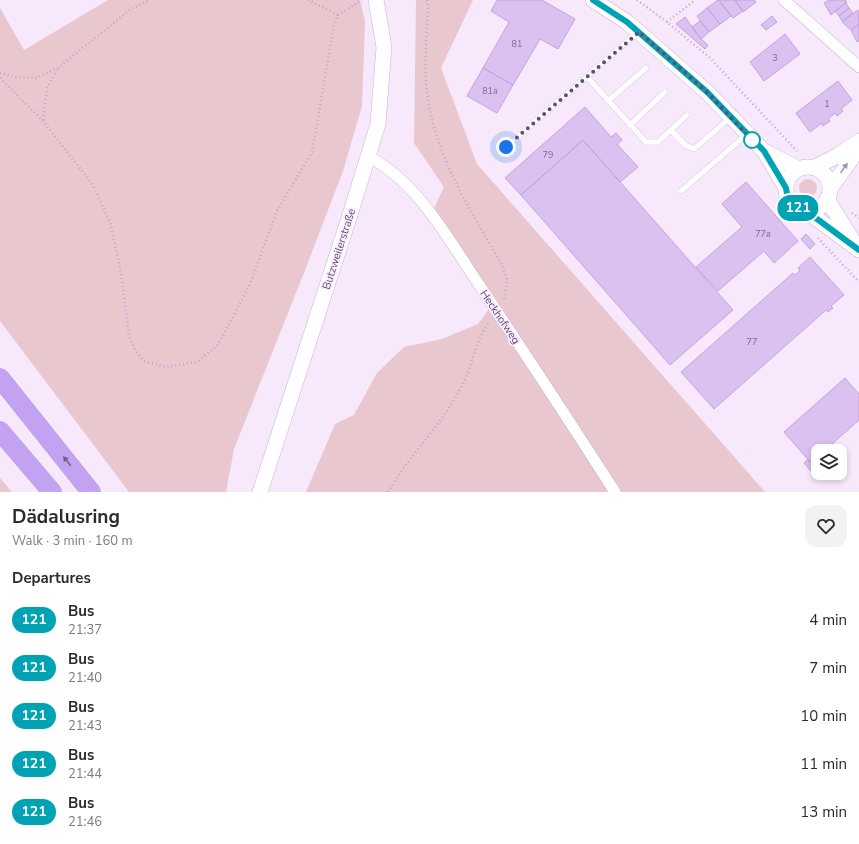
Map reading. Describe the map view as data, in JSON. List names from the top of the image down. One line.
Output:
{"streets":{"street":["Butzweilerstraße","Heckhofweg"]},"crossings":[["Butzweilerstraße","Heckhofweg"]],"lines":["bus line 121"],"house_numbers":["81","3","81a","1","79","77a","77"],"page":{"on_map":"121","heading":[["Dädalusring","Walk · 3 min · 160 m"],"Departures"],"list":[{"mark":"121","name":"Bus","note":"21:37","value":"4 min"},{"mark":"121","name":"Bus","note":"21:40","value":"7 min"},{"mark":"121","name":"Bus","note":"21:43","value":"10 min"},{"mark":"121","name":"Bus","note":"21:44","value":"11 min"},{"mark":"121","name":"Bus","note":"21:46","value":"13 min"}]}}
